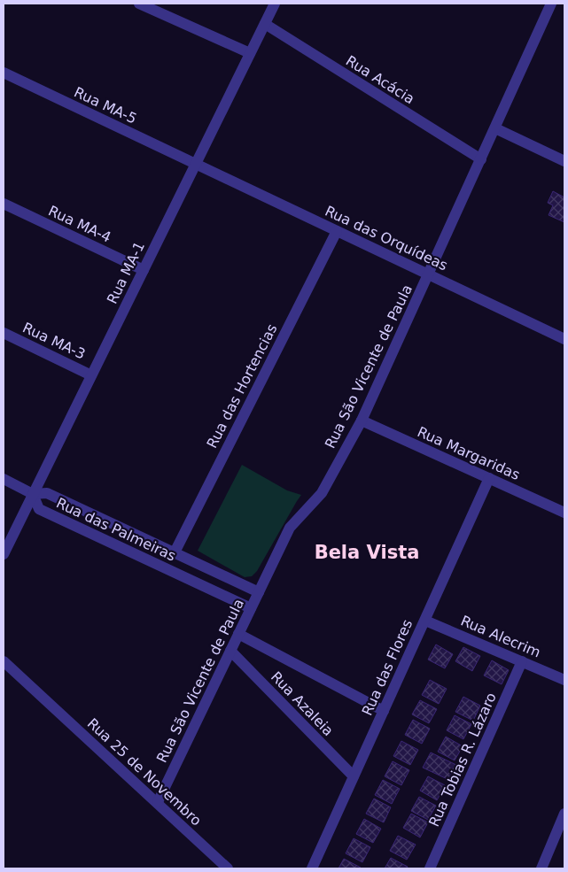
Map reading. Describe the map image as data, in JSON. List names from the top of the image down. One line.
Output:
{"streets":{"street":["Rua Acácia","Rua MA-5","Rua MA-4","Rua das Orquídeas","Rua MA-1","Rua MA-3","Rua São Vicente de Paula","Rua das Hortencias","Rua Margaridas","Rua das Palmeiras","Rua Alecrim","Rua das Flores","Rua Azaleia","Rua Tobias R. Lázaro","Rua 25 de Novembro"]},"crossings":[["Rua Acácia","Rua MA-1"],["Rua Acácia","Rua São Vicente de Paula"],["Rua MA-5","Rua das Orquídeas"],["Rua MA-5","Rua MA-1"],["Rua MA-4","Rua MA-1"],["Rua das Orquídeas","Rua MA-1"],["Rua das Orquídeas","Rua São Vicente de Paula"],["Rua das Orquídeas","Rua das Hortencias"],["Rua MA-1","Rua MA-3"],["Rua MA-1","Rua das Palmeiras"],["Rua São Vicente de Paula","Rua Margaridas"],["Rua São Vicente de Paula","Rua das Palmeiras"],["Rua São Vicente de Paula","Rua Azaleia"],["Rua São Vicente de Paula","Rua 25 de Novembro"],["Rua das Hortencias","Rua das Palmeiras"],["Rua Margaridas","Rua das Flores"],["Rua Alecrim","Rua das Flores"],["Rua Alecrim","Rua Tobias R. Lázaro"],["Rua das Flores","Rua Azaleia"]],"districts":["Bela Vista"]}
